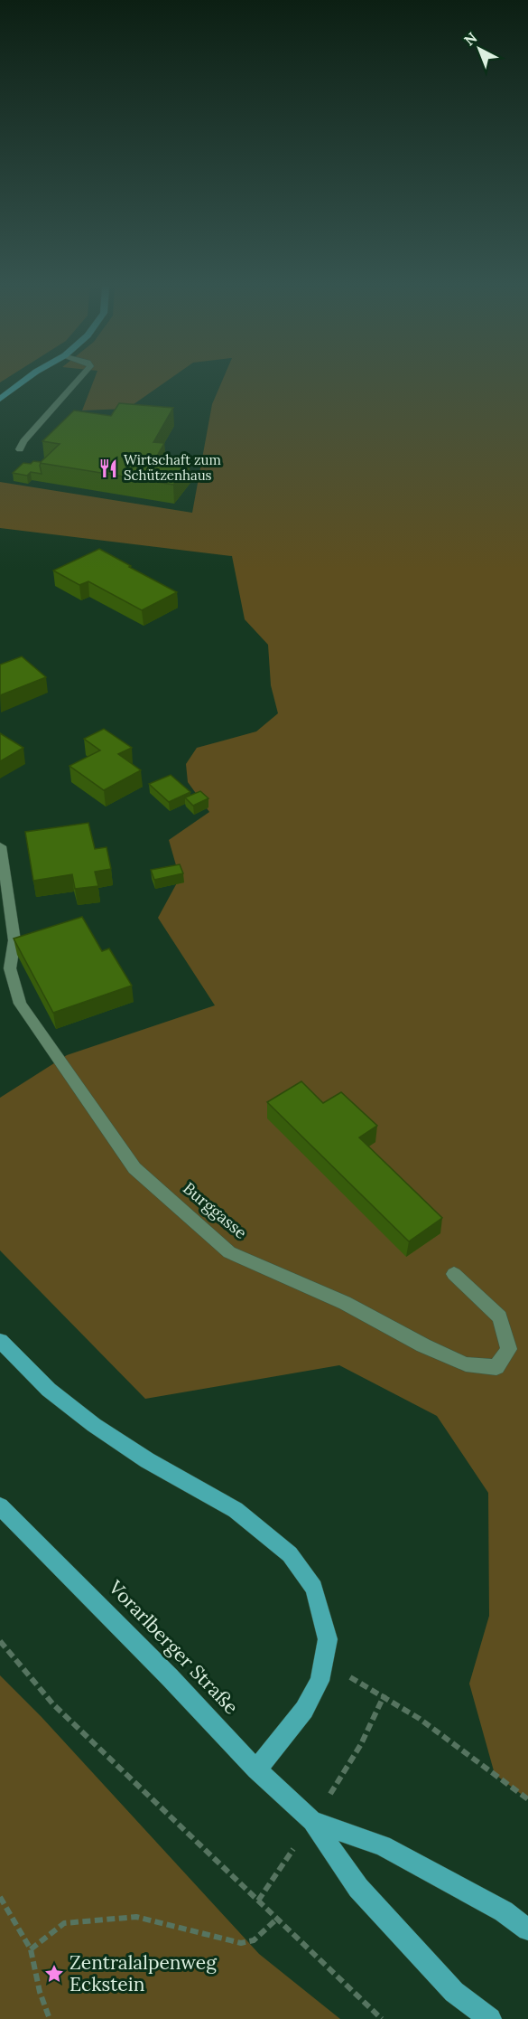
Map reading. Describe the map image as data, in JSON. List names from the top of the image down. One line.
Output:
{"streets":{"main road":["Vorarlberger Straße"],"street":["Burggasse"]},"places":{"restaurant":["Wirtschaft zum Schützenhaus"],"place":["Zentralalpenweg Eckstein"]},"north":"top left"}
